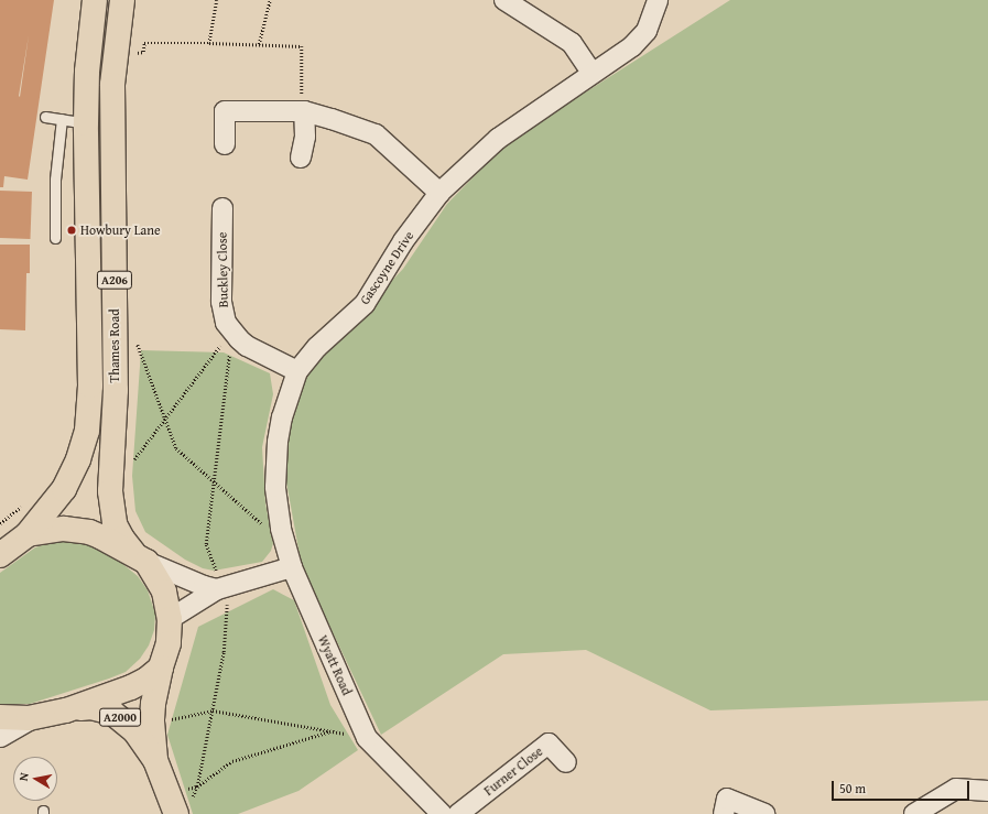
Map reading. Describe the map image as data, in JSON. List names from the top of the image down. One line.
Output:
{"streets":{"main road":["A206","Thames Road","A2000"],"street":["Gascoyne Drive","Buckley Close","Wyatt Road","Furner Close"]},"crossings":[["Gascoyne Drive","Buckley Close"],["Gascoyne Drive","Wyatt Road"],["Thames Road","A2000"]],"places":["Howbury Lane"],"scale_bar":"50 m","north":"left"}
